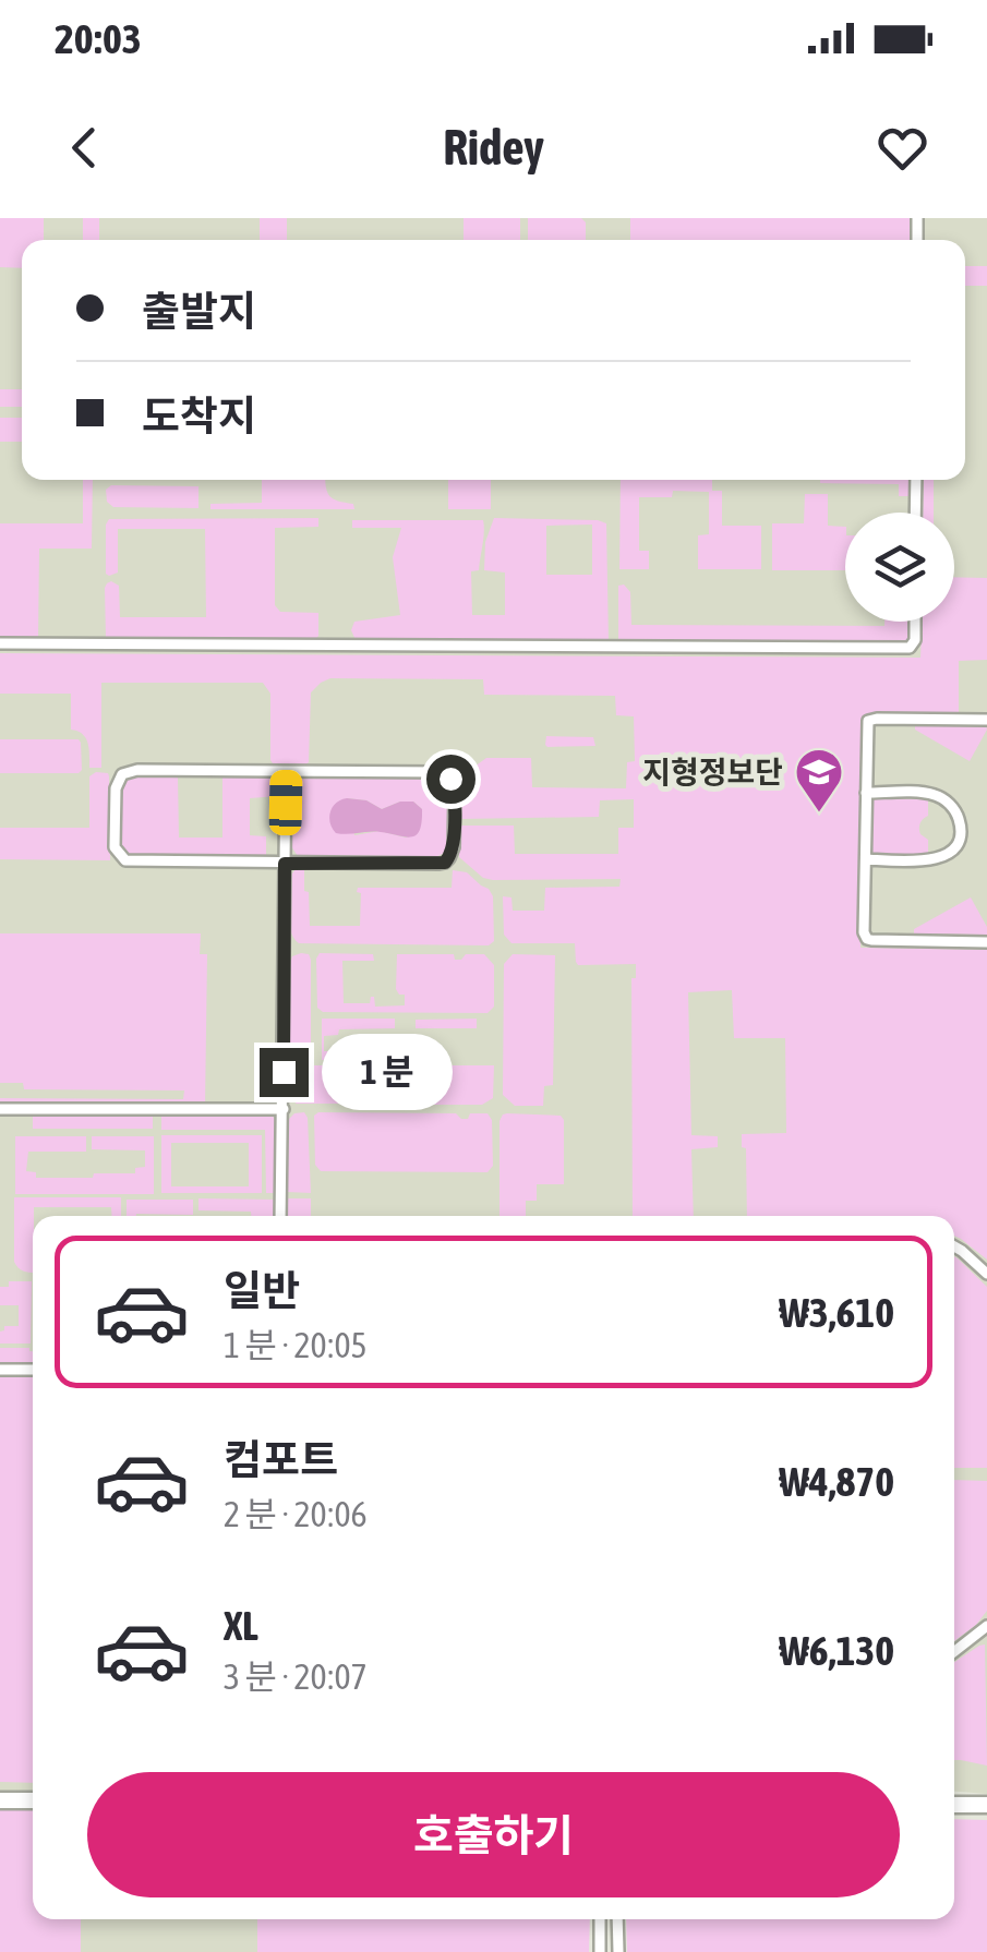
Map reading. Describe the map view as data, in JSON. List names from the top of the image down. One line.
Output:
{"places":{"school or university":["지형정보단"]},"page":{"status":"20:03","header":"Ridey","banner":["출발지","도착지"],"bubble":"1 분","list":[{"name":"일반","note":"1 분 · 20:05","value":"₩3,610"},{"name":"컴포트","note":"2 분 · 20:06","value":"₩4,870"},{"name":"XL","note":"3 분 · 20:07","value":"₩6,130"}],"buttons":"호출하기"}}
